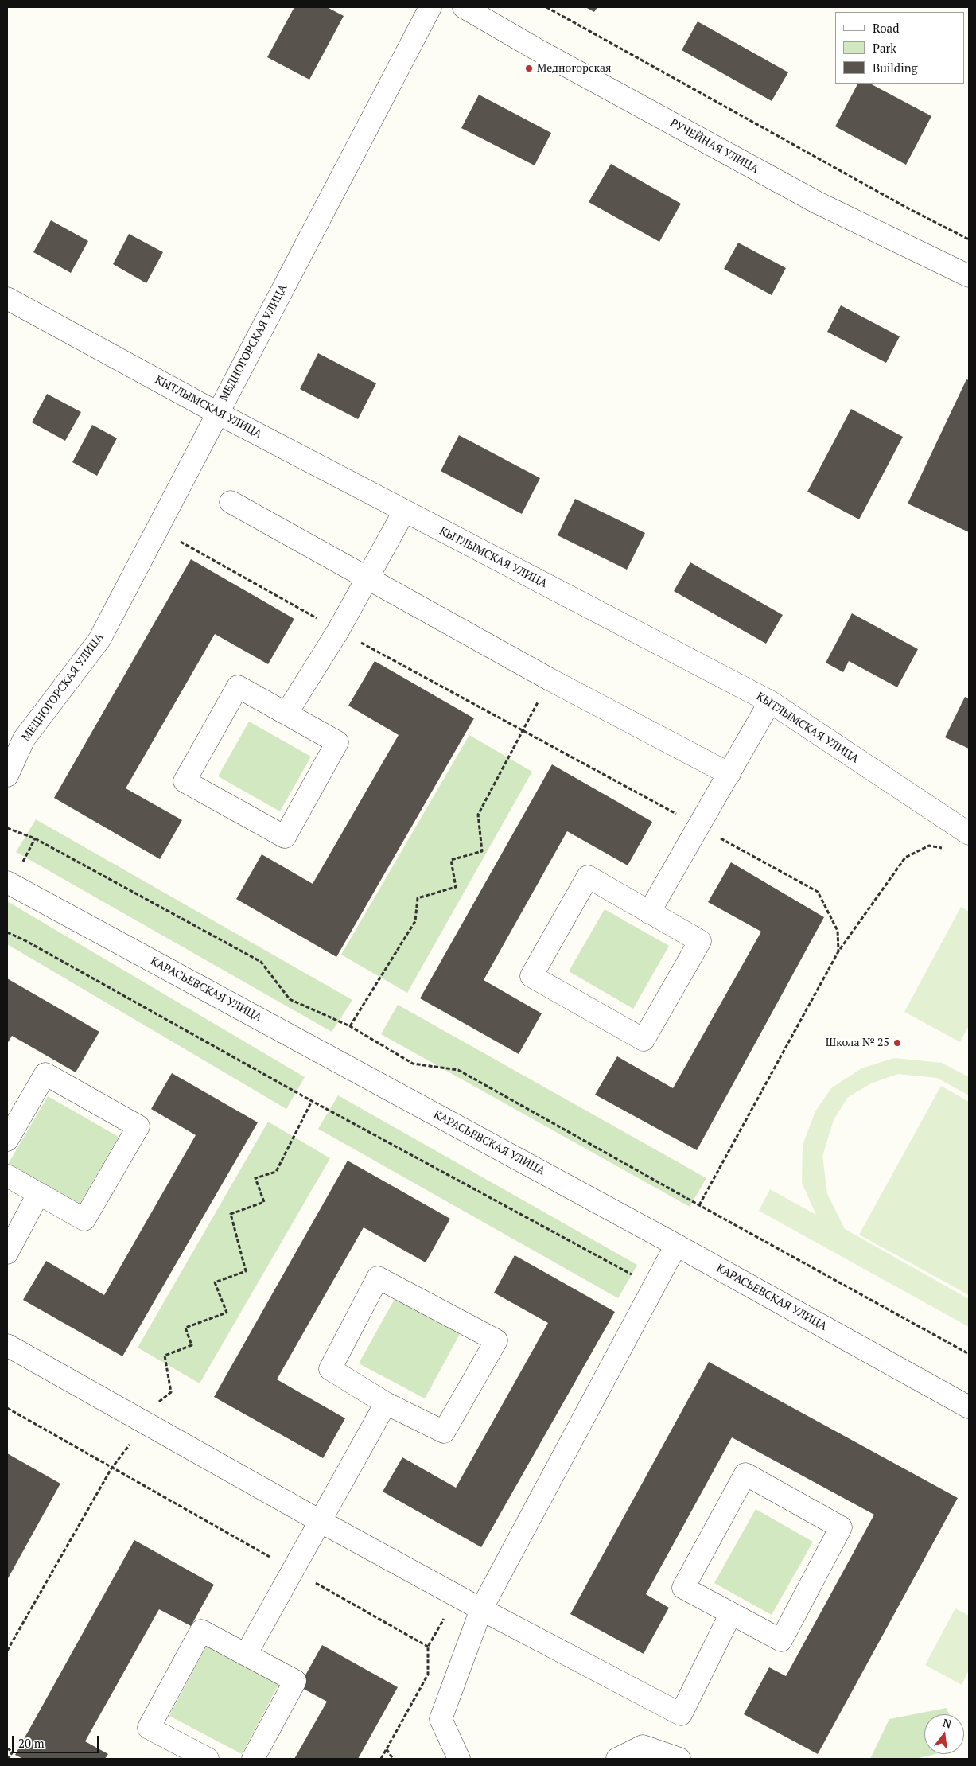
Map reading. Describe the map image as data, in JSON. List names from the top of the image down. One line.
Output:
{"streets":{"street":["РУЧЕЙНАЯ УЛИЦА","МЕДНОГОРСКАЯ УЛИЦА","КЫТЛЫМСКАЯ УЛИЦА","КАРАСЬЕВСКАЯ УЛИЦА"]},"crossings":[["МЕДНОГОРСКАЯ УЛИЦА","КЫТЛЫМСКАЯ УЛИЦА"]],"places":["Медногорская","Школа № 25"],"legend":["Road","Park","Building"],"scale_bar":"20 m","north":"top"}
